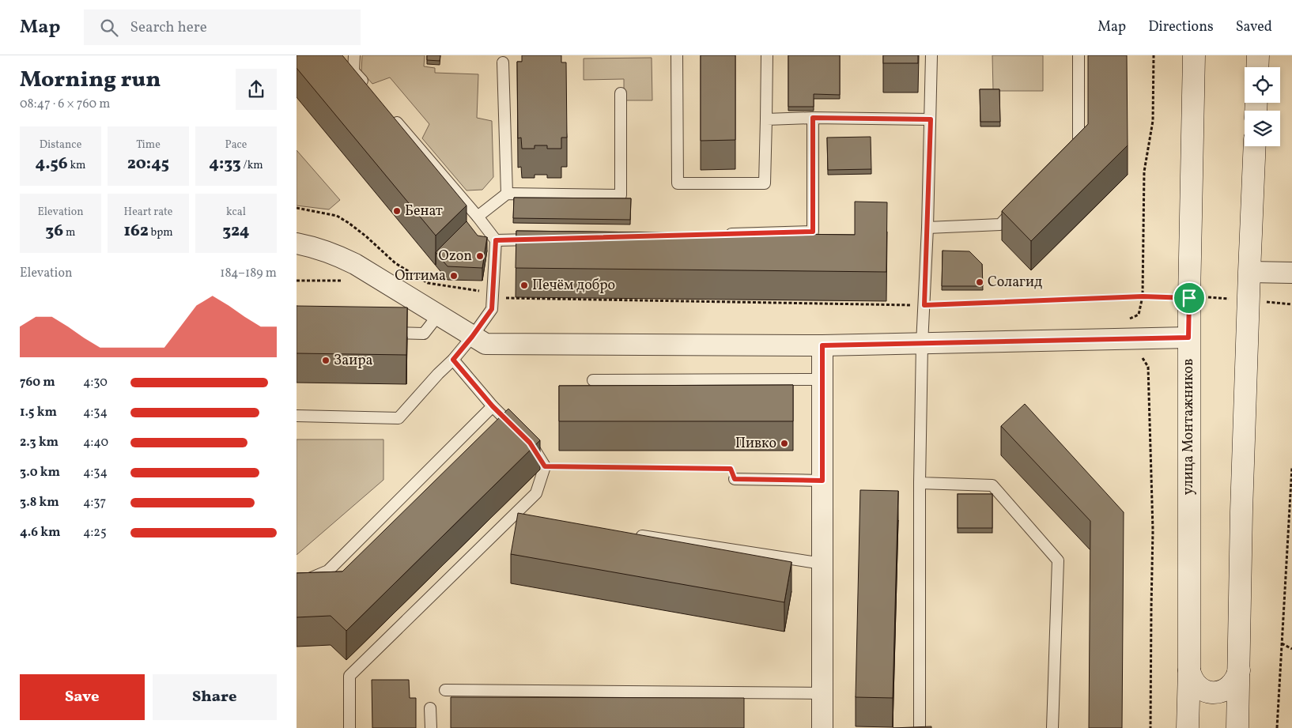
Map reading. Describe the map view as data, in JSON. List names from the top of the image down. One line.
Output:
{"streets":{"main road":["улица Монтажников"]},"places":["Бенат","Ozon","Оптима","Солагид","Печём добро","Заира","Пивко"],"page":{"header":"Map","search":"Search here","nav":["Map","Directions","Saved"],"heading":["Morning run","08:47 · 6 × 760 m"],"stats":[["Distance","4.56 km"],["Time","20:45"],["Pace","4:33 /km"],["Elevation","36 m"],["Heart rate","162 bpm"],["kcal","324"]],"chart":["Elevation","184–189 m"],"list":[{"name":"760 m","note":"4:30"},{"name":"1.5 km","note":"4:34"},{"name":"2.3 km","note":"4:40"},{"name":"3.0 km","note":"4:34"},{"name":"3.8 km","note":"4:37"},{"name":"4.6 km","note":"4:25"}],"buttons":["Save","Share"]}}
